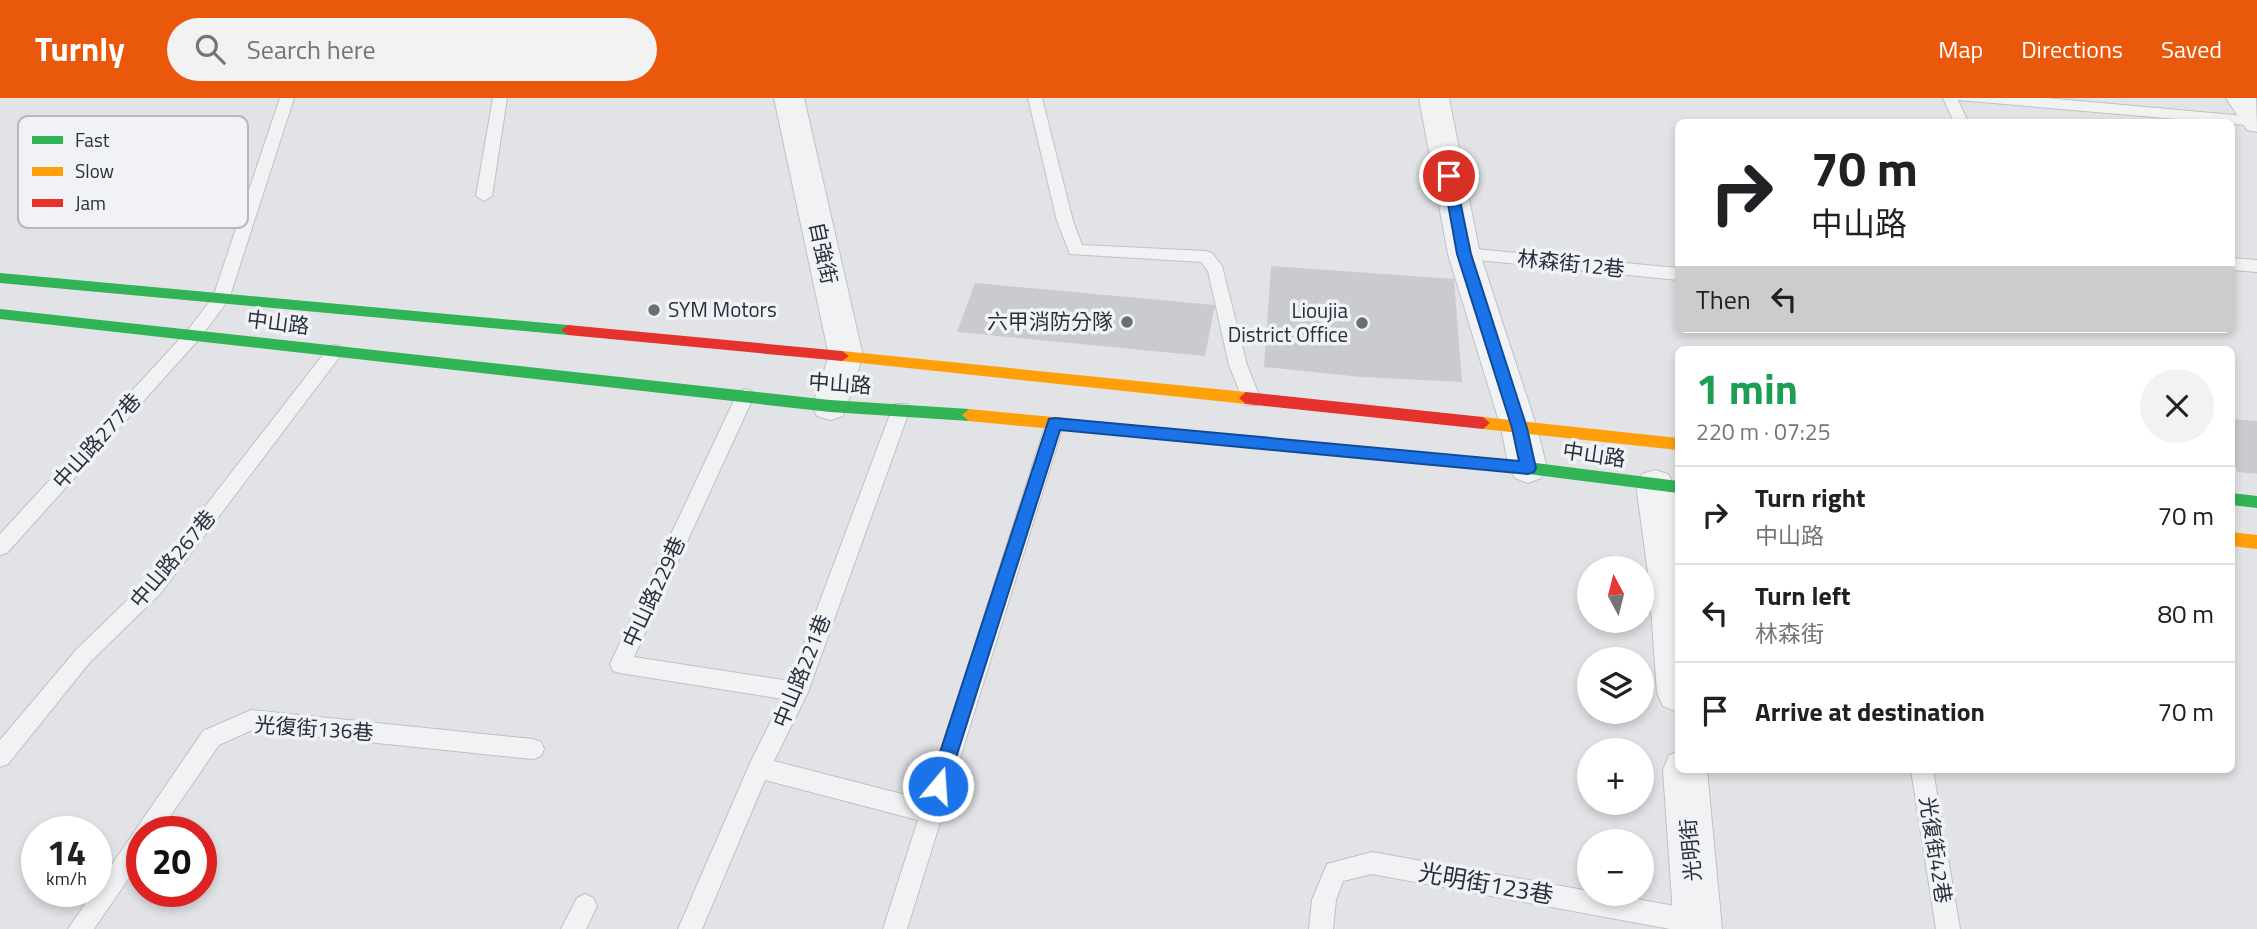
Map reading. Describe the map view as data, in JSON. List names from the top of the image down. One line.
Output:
{"streets":{"main road":["中山路"],"street":["自強街","光明街"],"lane":["林森街12巷","中山路277巷","中山路267巷","中山路229巷","中山路221巷","光復街136巷","光復街42巷","光明街123巷"]},"crossings":[["自強街","中山路"],["中山路","中山路277巷"],["中山路","中山路267巷"],["中山路","中山路229巷"],["中山路","中山路221巷"],["中山路229巷","中山路221巷"],["光明街","光明街123巷"]],"places":["SYM Motors","六甲消防分隊","Lioujia District Office"],"legend":["Fast","Slow","Jam"],"north":"top","page":{"header":"Turnly","search":"Search here","nav":["Map","Directions","Saved"],"turn":["70 m","中山路"],"then":"Then","heading":["1 min","220 m · 07:25"],"list":[{"name":"Turn right","note":"中山路","value":"70 m"},{"name":"Turn left","note":"林森街","value":"80 m"},{"name":"Arrive at destination","value":"70 m"}],"map_buttons":["+","−"],"speed":"14 km/h","limit":"20"}}
